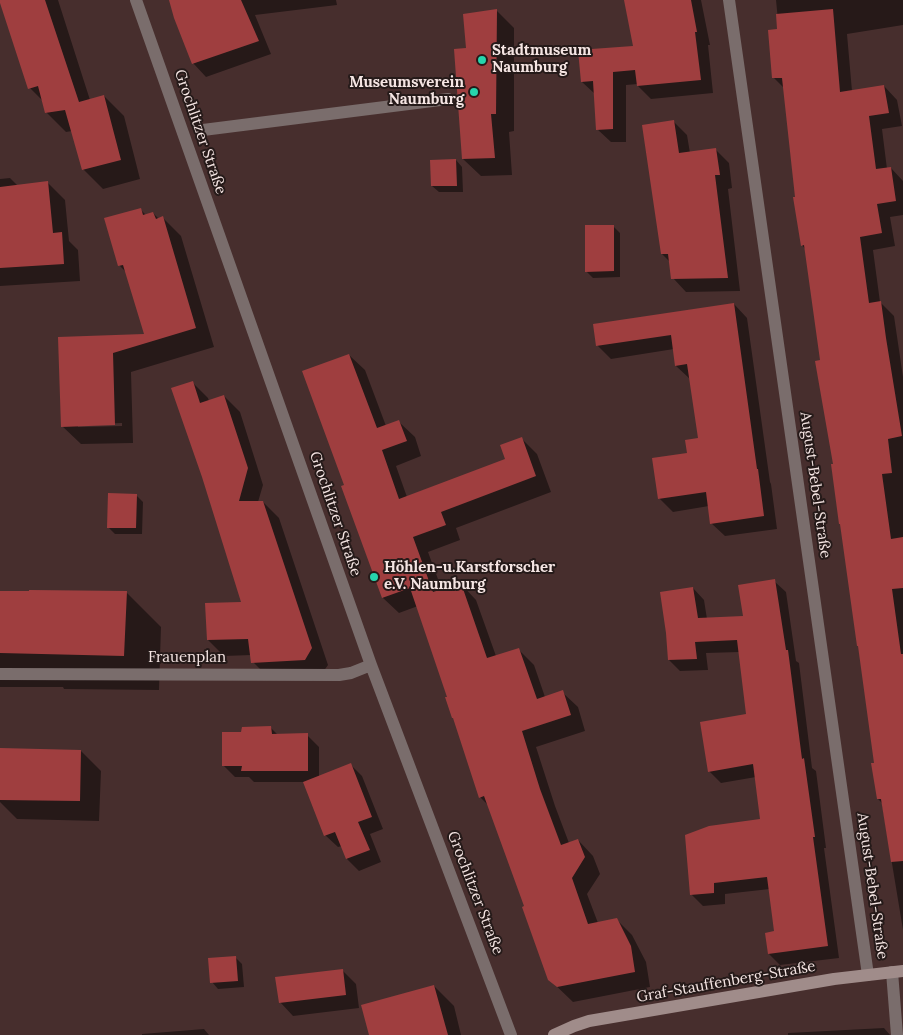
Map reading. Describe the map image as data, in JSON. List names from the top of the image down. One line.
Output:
{"streets":{"main road":["Graf-Stauffenberg-Straße"],"street":["Grochlitzer Straße","August-Bebel-Straße","Frauenplan"]},"crossings":[["Grochlitzer Straße","Frauenplan"],["August-Bebel-Straße","Graf-Stauffenberg-Straße"]],"places":["Stadtmuseum Naumburg","Museumsverein Naumburg","Höhlen-u.Karstforscher e.V. Naumburg"]}
